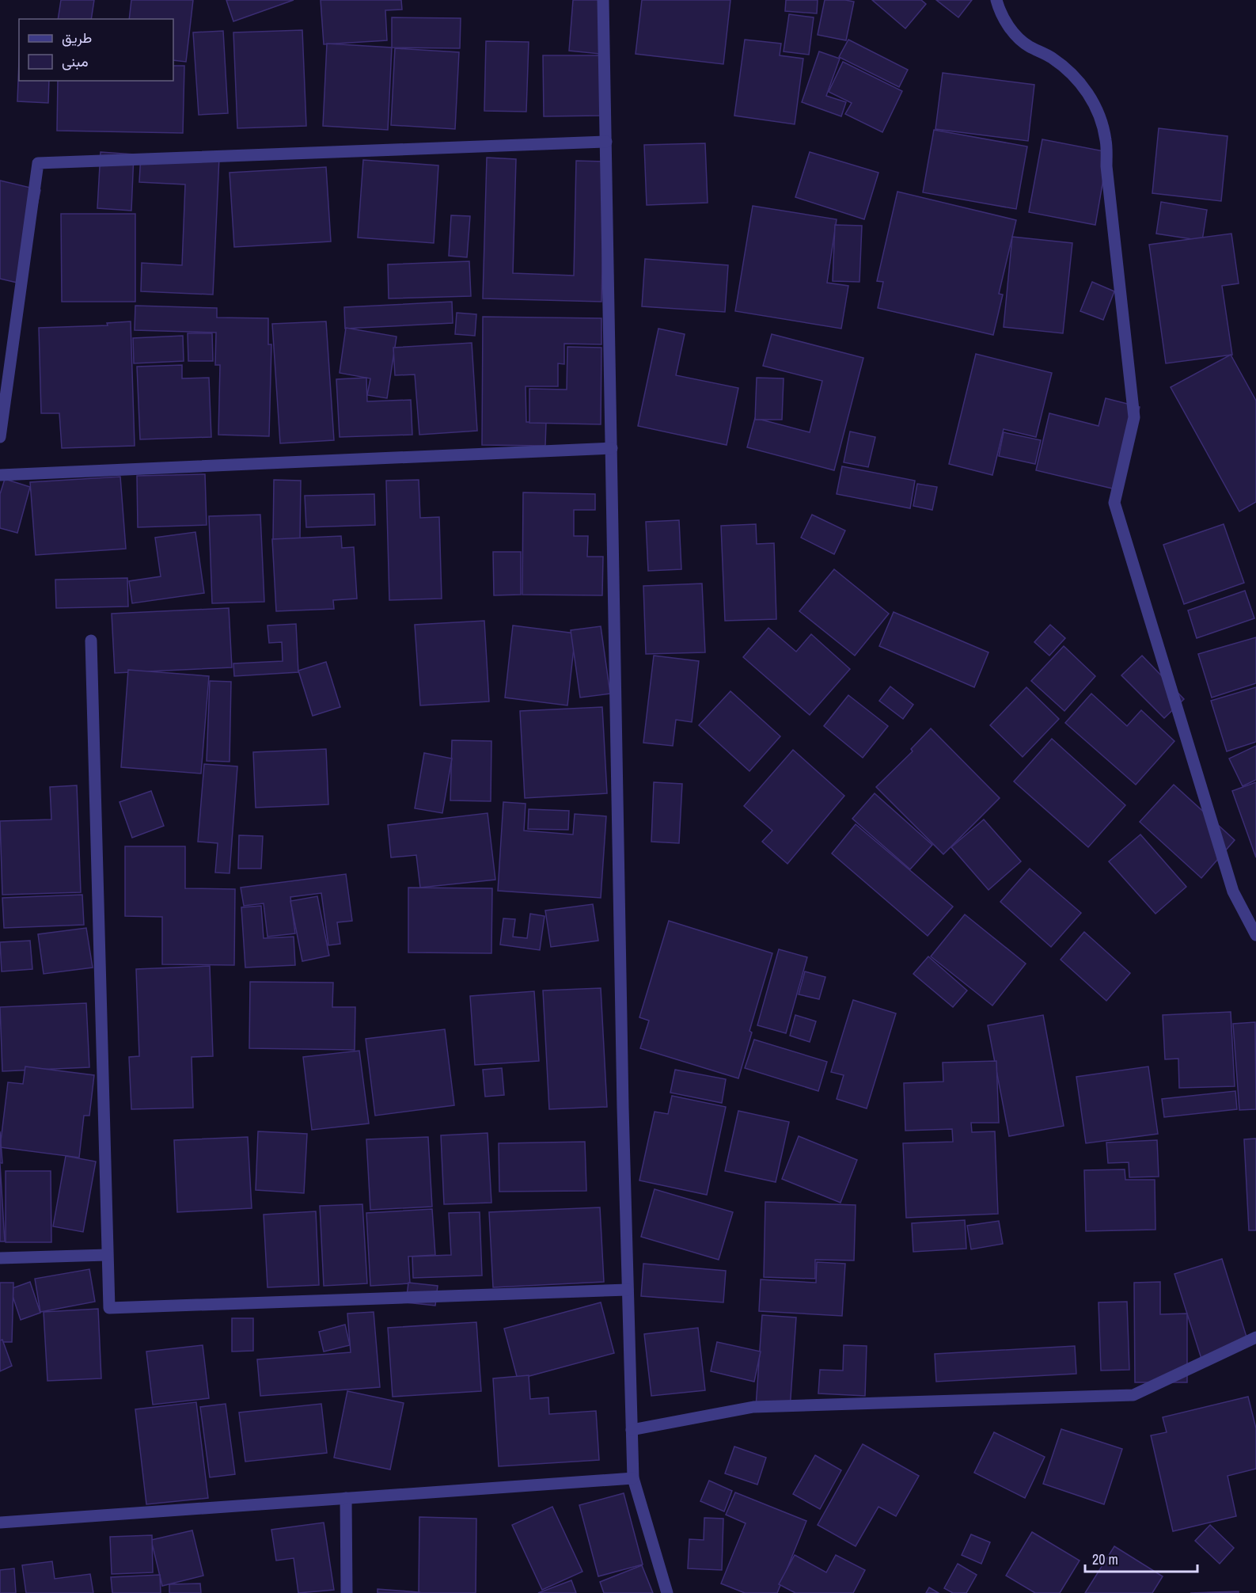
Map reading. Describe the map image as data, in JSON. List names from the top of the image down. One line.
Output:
{"legend":["طريق","مبنى"],"scale_bar":"20 m"}
